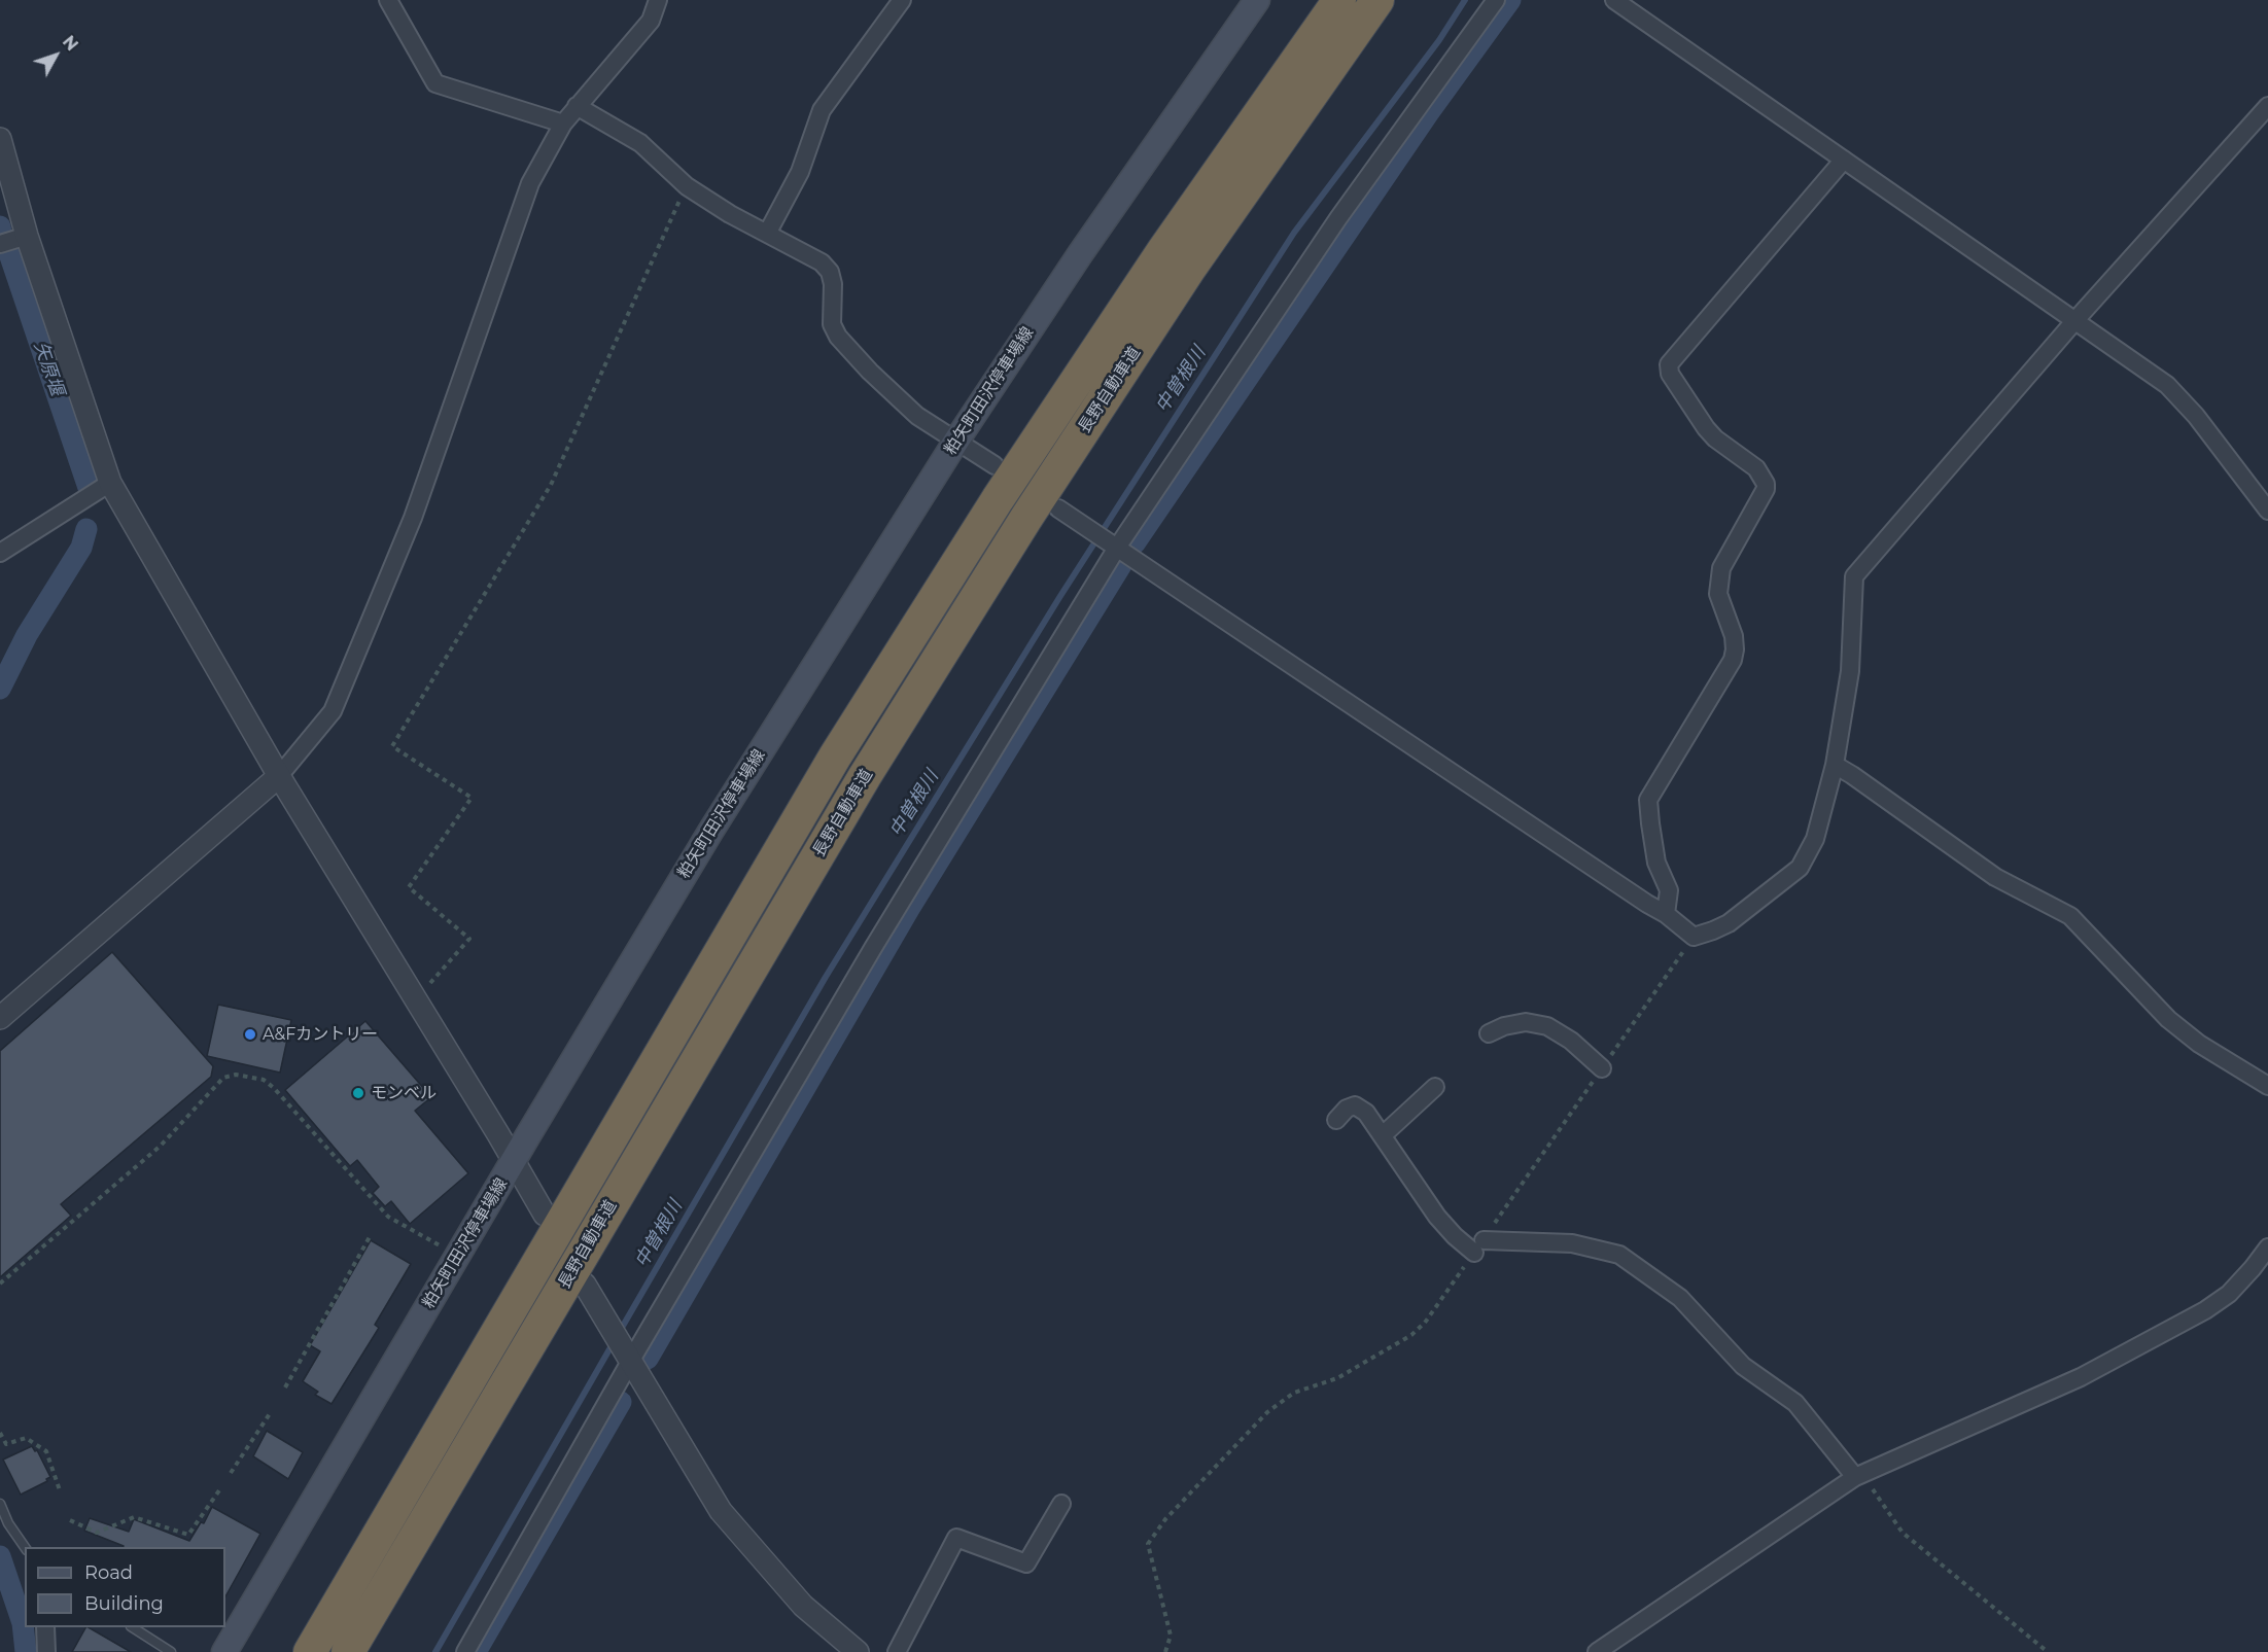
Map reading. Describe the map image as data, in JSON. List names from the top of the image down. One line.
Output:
{"streets":{"highway":["長野自動車道"],"main road":["粕矢町田沢停車場線"]},"water":["矢原堰","中曽根川"],"places":["A&Fカントリー","モンベル"],"legend":["Road","Building"],"north":"top right"}
